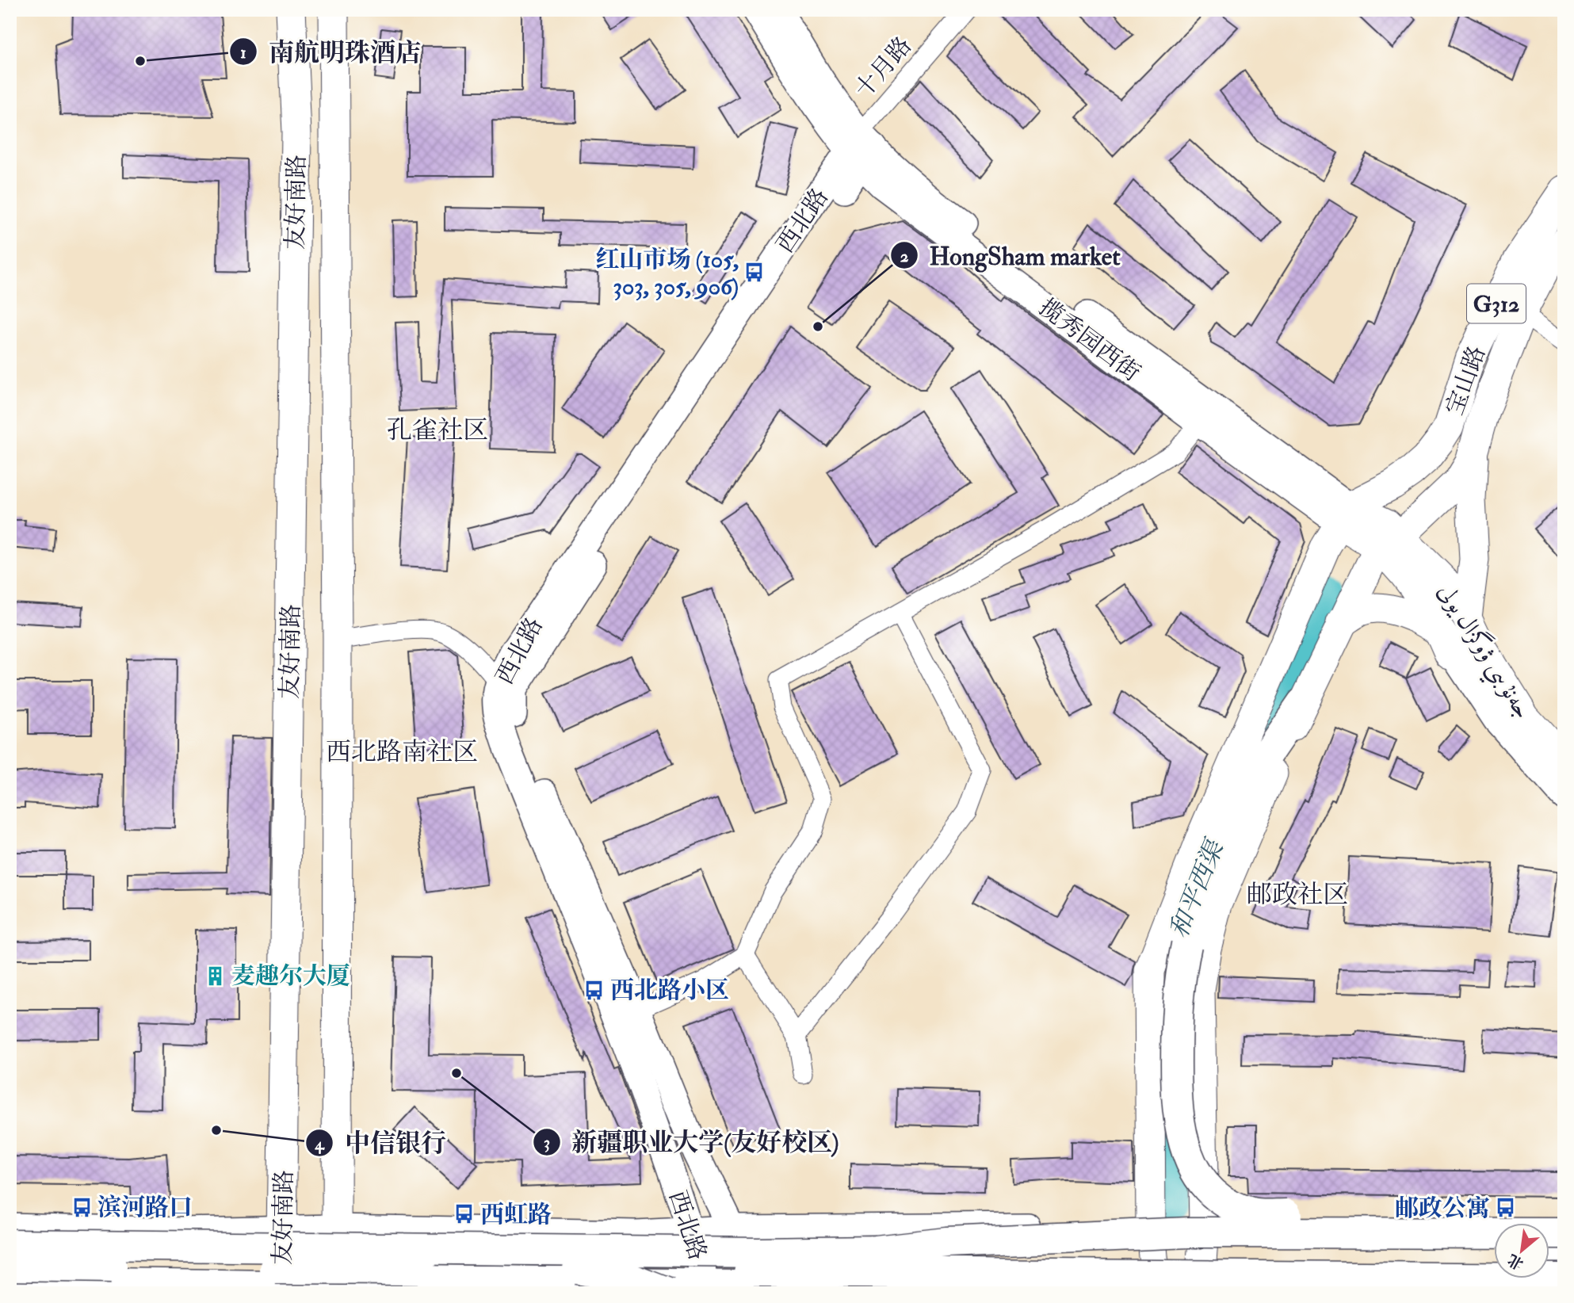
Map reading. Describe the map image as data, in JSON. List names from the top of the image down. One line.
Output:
{"streets":{"main road":["友好南路","西北路","G312","揽秀园西街","宝山路","جەنۇبىي ۋوگزال يولى"],"street":["十月路"]},"crossings":[["十月路","西北路"],["十月路","揽秀园西街"],["西北路","揽秀园西街"],["揽秀园西街","جەنۇبىي ۋوگزال يولى"]],"districts":["孔雀社区","西北路南社区","邮政社区"],"water":["和平西渠"],"places":{"other":["南航明珠酒店","HongSham market","新疆职业大学(友好校区)","中信银行"],"bus stop":["红山市场 (105, 303, 305, 906)","西北路小区","滨河路口","邮政公寓","西虹路"],"building":["麦趣尔大厦"]},"north":"bottom left"}
